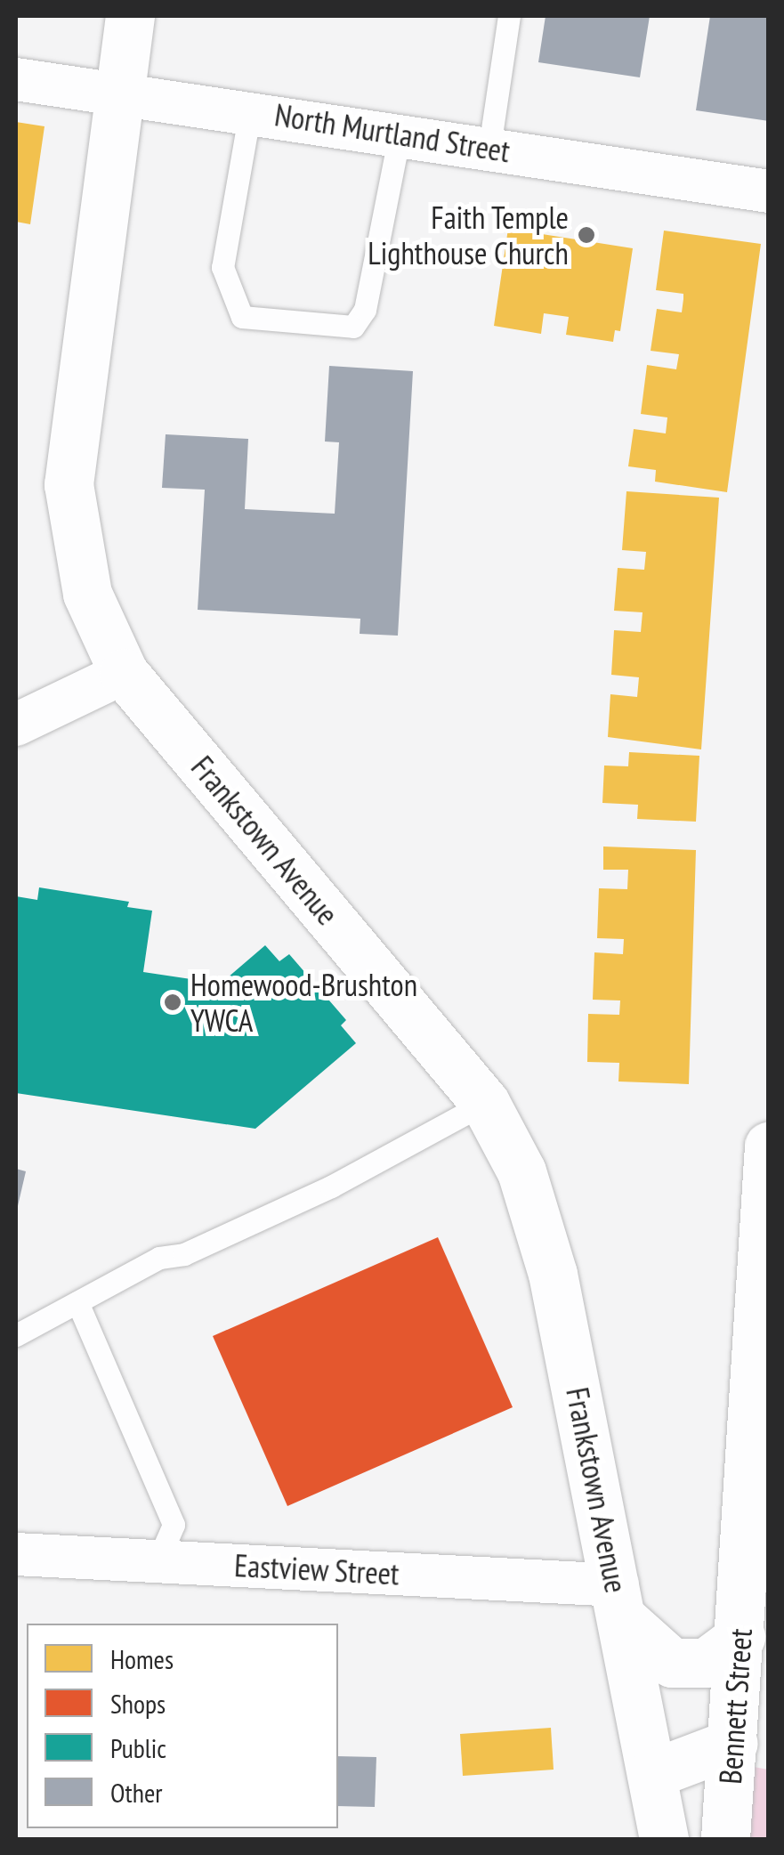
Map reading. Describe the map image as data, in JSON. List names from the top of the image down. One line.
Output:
{"streets":{"street":["North Murtland Street","Frankstown Avenue","Eastview Street","Bennett Street"]},"crossings":[["North Murtland Street","Frankstown Avenue"],["Frankstown Avenue","Eastview Street"]],"places":["Faith Temple Lighthouse Church","Homewood-Brushton YWCA"],"legend":["Homes","Shops","Public","Other"]}
